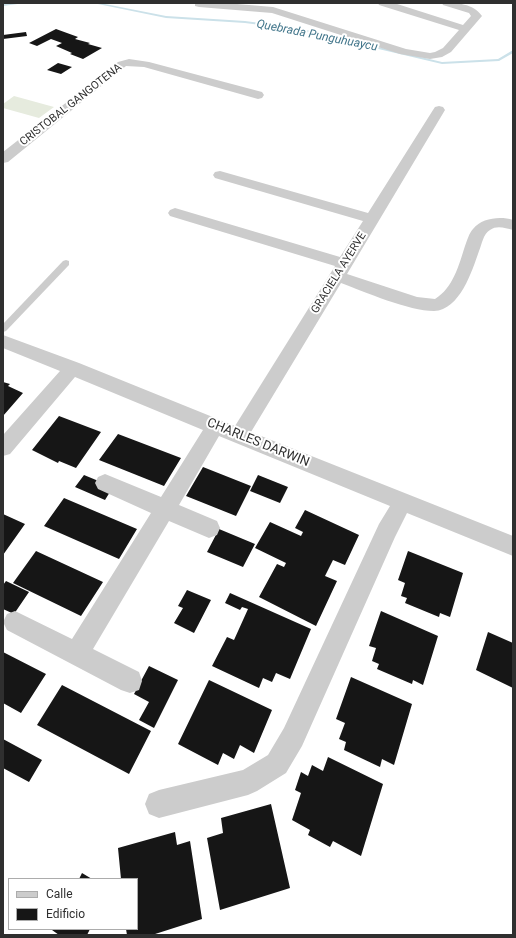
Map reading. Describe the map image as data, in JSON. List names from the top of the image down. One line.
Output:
{"streets":{"street":["CRISTOBAL GANGOTENA","GRACIELA AYERVE","CHARLES DARWIN"]},"crossings":[["GRACIELA AYERVE","CHARLES DARWIN"]],"water":["Quebrada Punguhuaycu"],"legend":["Calle","Edificio"]}
